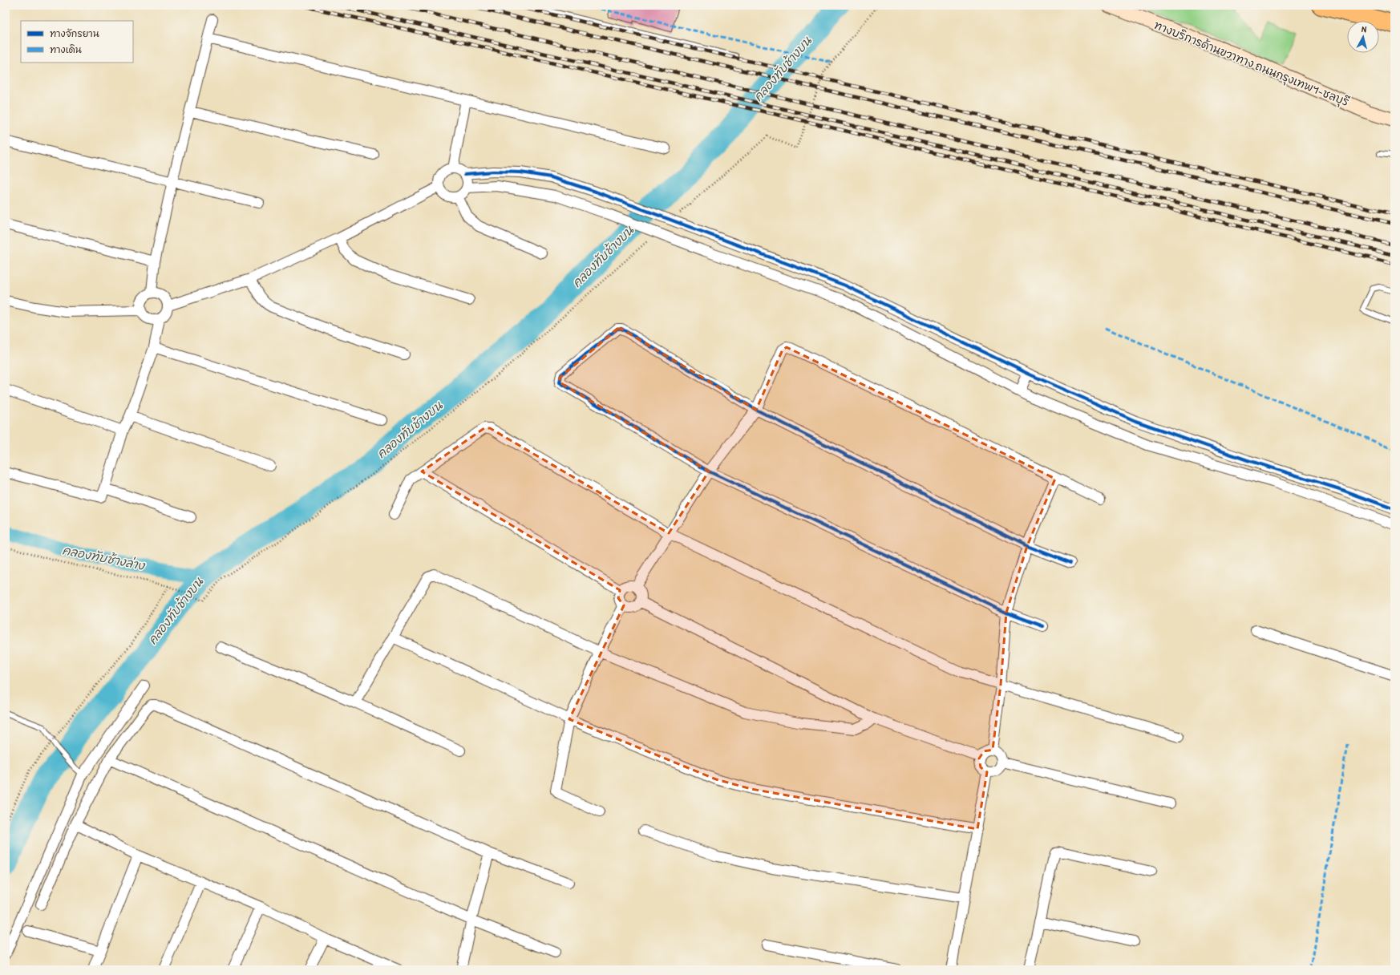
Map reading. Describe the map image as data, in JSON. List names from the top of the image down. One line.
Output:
{"streets":{"main road":["ทางบริการด้านขวาทาง ถนนกรุงเทพฯ-ชลบุรี"]},"water":["คลองทับช้างบน","คลองทับช้างล่าง"],"legend":["ทางจักรยาน","ทางเดิน"],"north":"top"}
